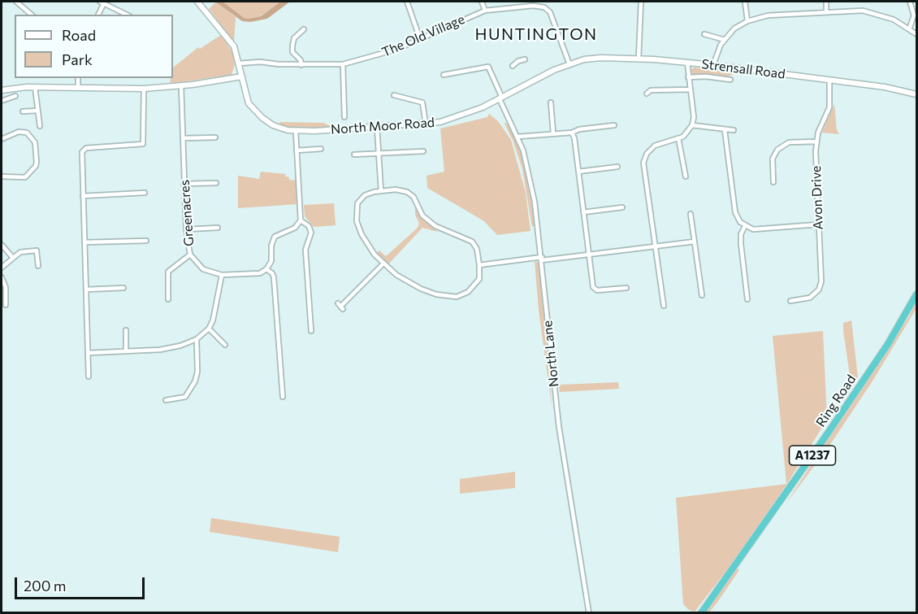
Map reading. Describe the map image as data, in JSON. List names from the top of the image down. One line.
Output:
{"streets":{"highway":["Ring Road","A1237"],"street":["The Old Village","Strensall Road","North Moor Road","Avon Drive","Greenacres","North Lane"]},"crossings":[["The Old Village","Strensall Road"],["The Old Village","North Moor Road"],["Strensall Road","North Moor Road"],["Strensall Road","Avon Drive"],["North Moor Road","North Lane"]],"districts":["HUNTINGTON"],"legend":["Road","Park"],"scale_bar":"200 m"}
